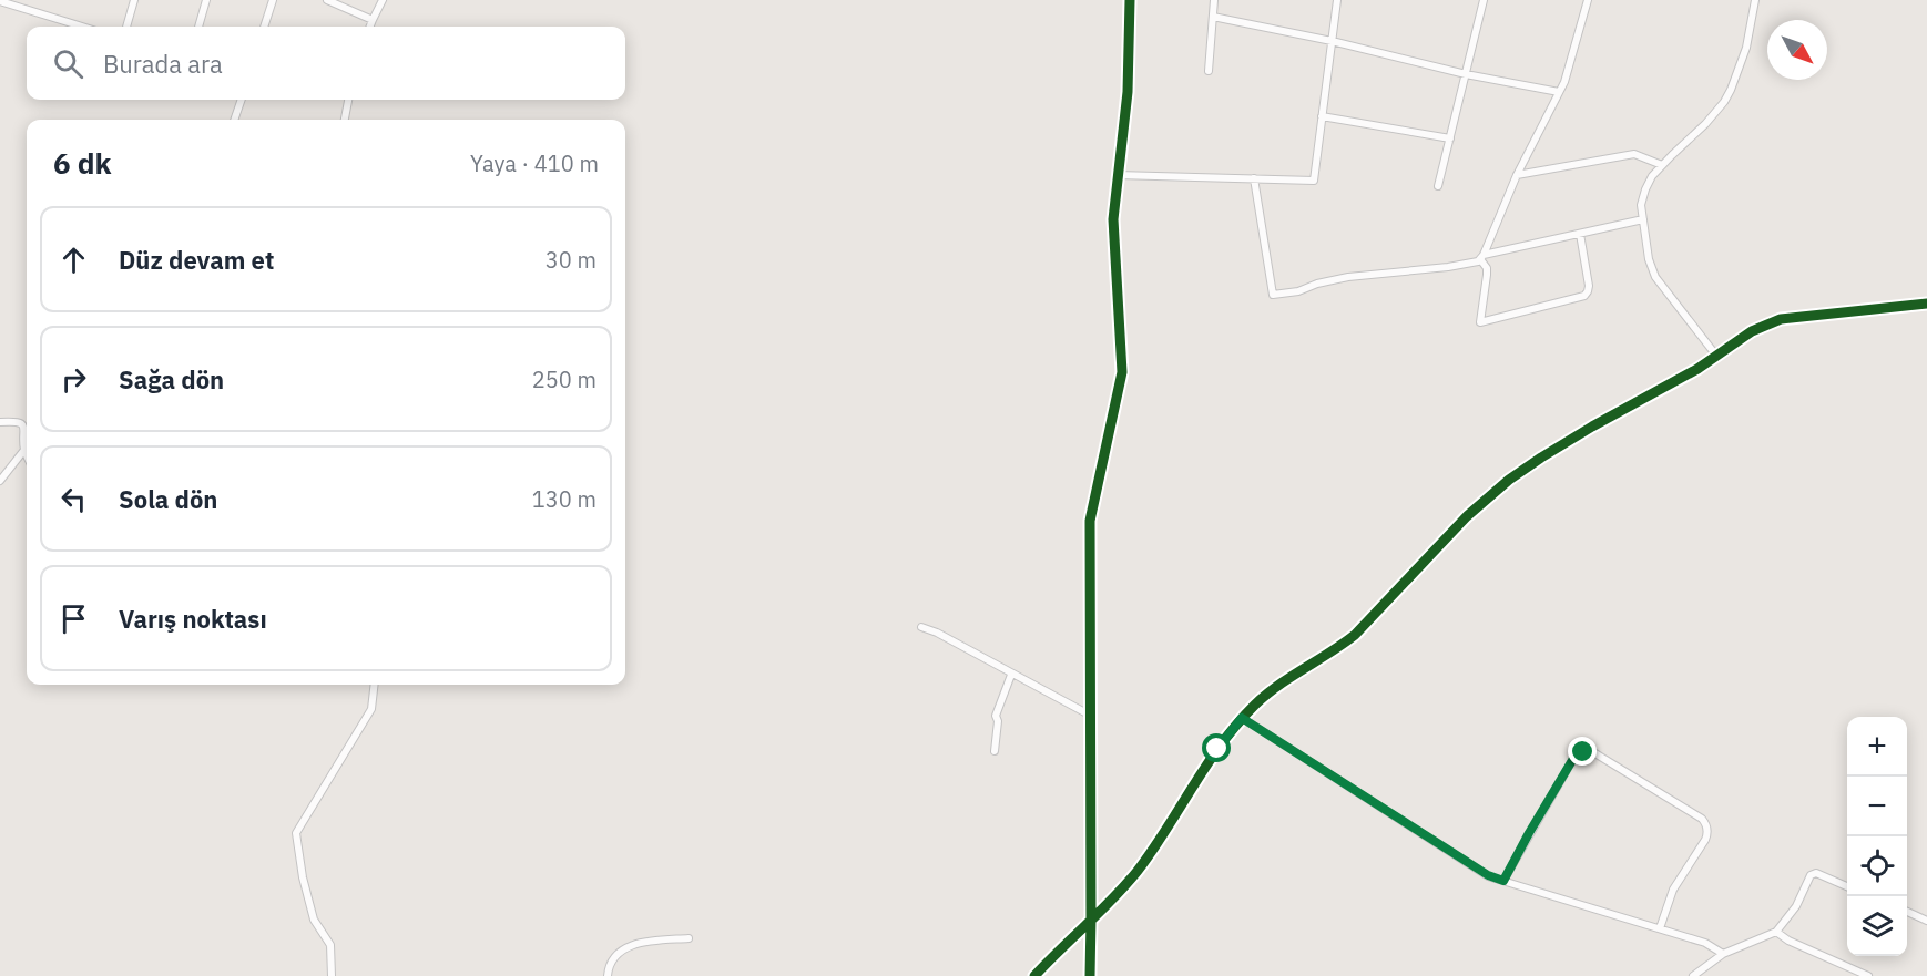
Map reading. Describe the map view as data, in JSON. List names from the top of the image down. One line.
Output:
{"north":"bottom right","page":{"search":"Burada ara","heading":["6 dk","Yaya · 410 m"],"list":[["Düz devam et","30 m"],["Sağa dön","250 m"],["Sola dön","130 m"],"Varış noktası"],"map_buttons":["+","−"]}}
